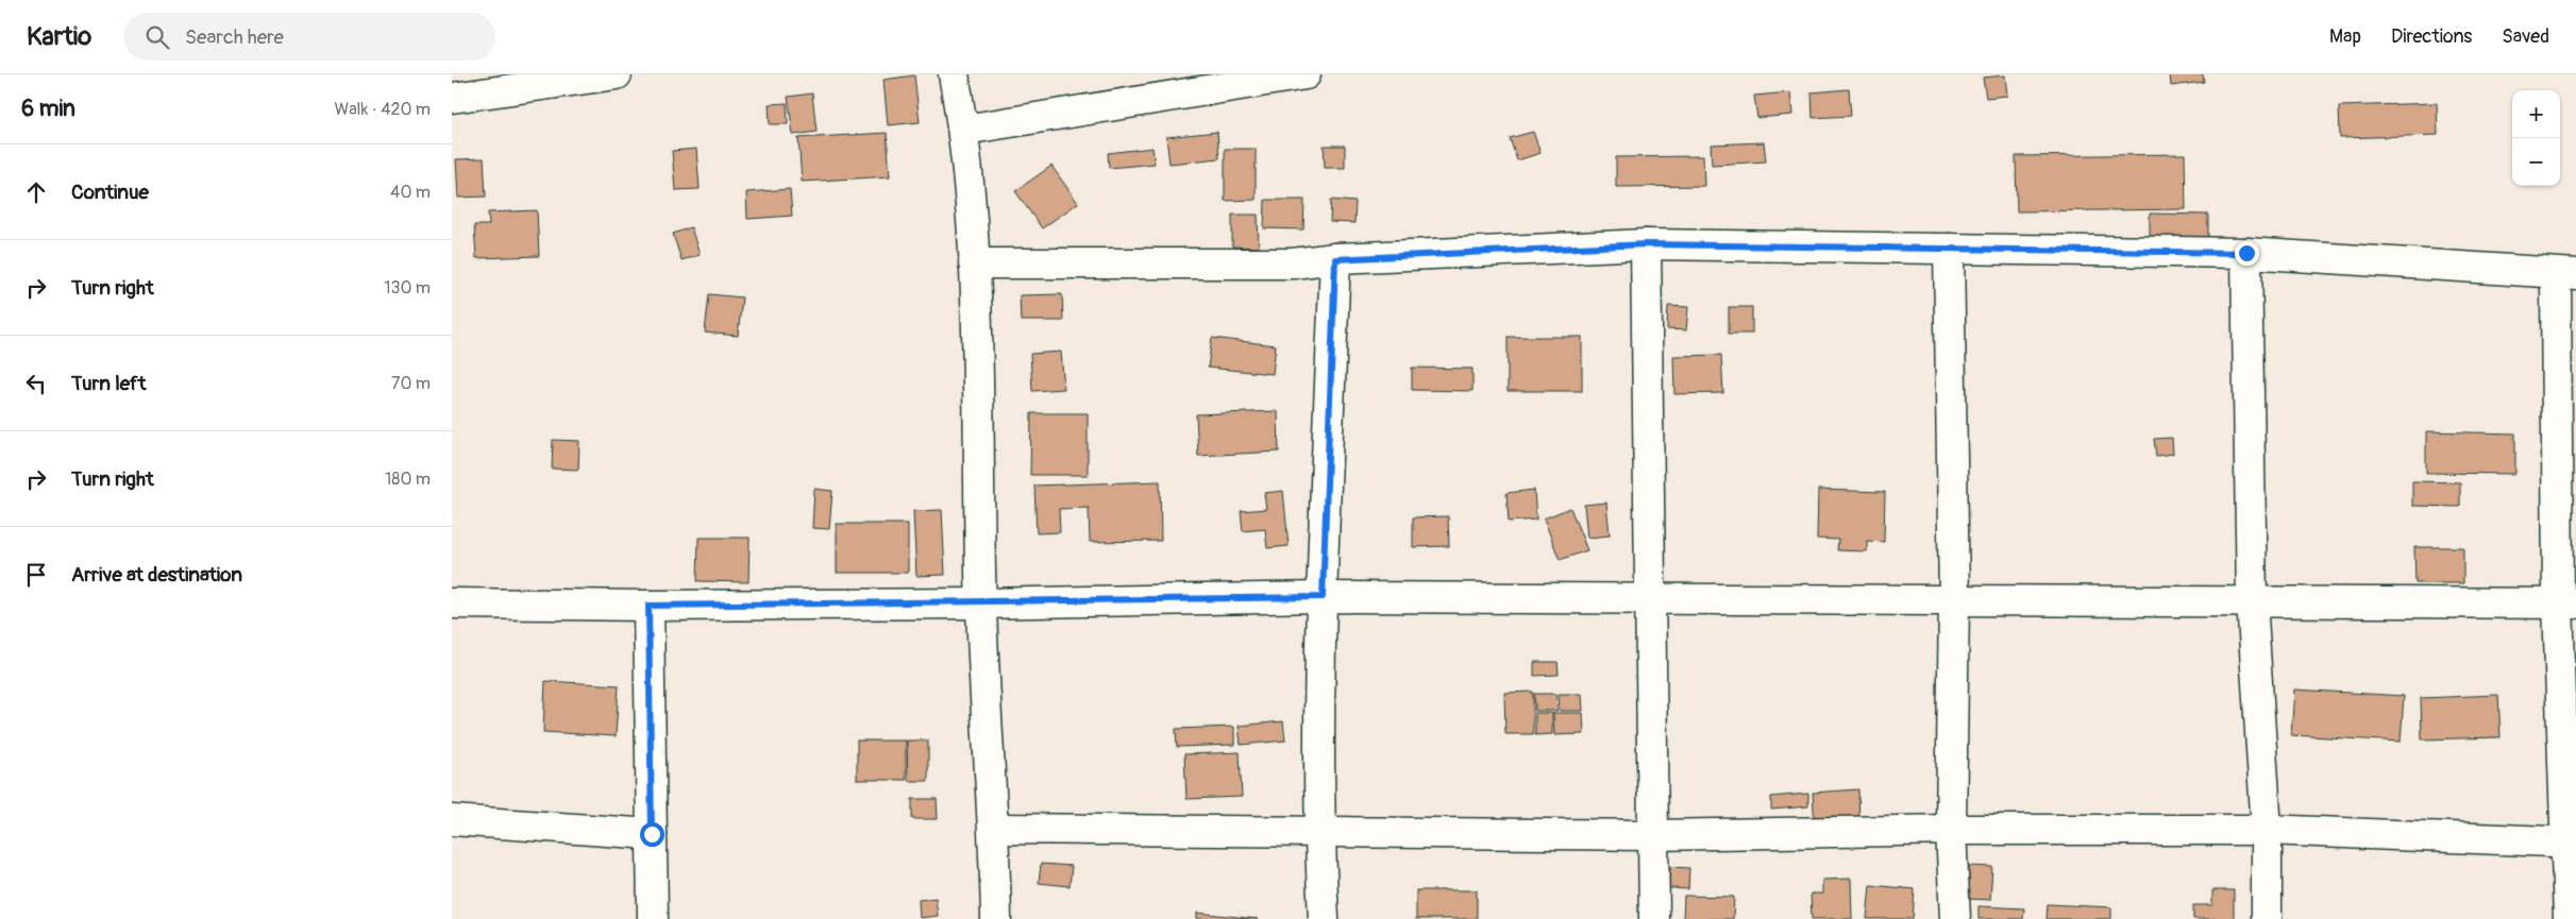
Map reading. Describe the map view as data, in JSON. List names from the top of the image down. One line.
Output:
{"page":{"header":"Kartio","search":"Search here","nav":["Map","Directions","Saved"],"heading":["6 min","Walk · 420 m"],"map_buttons":["+","−"],"list":[["Continue","40 m"],["Turn right","130 m"],["Turn left","70 m"],["Turn right","180 m"],"Arrive at destination"]}}
